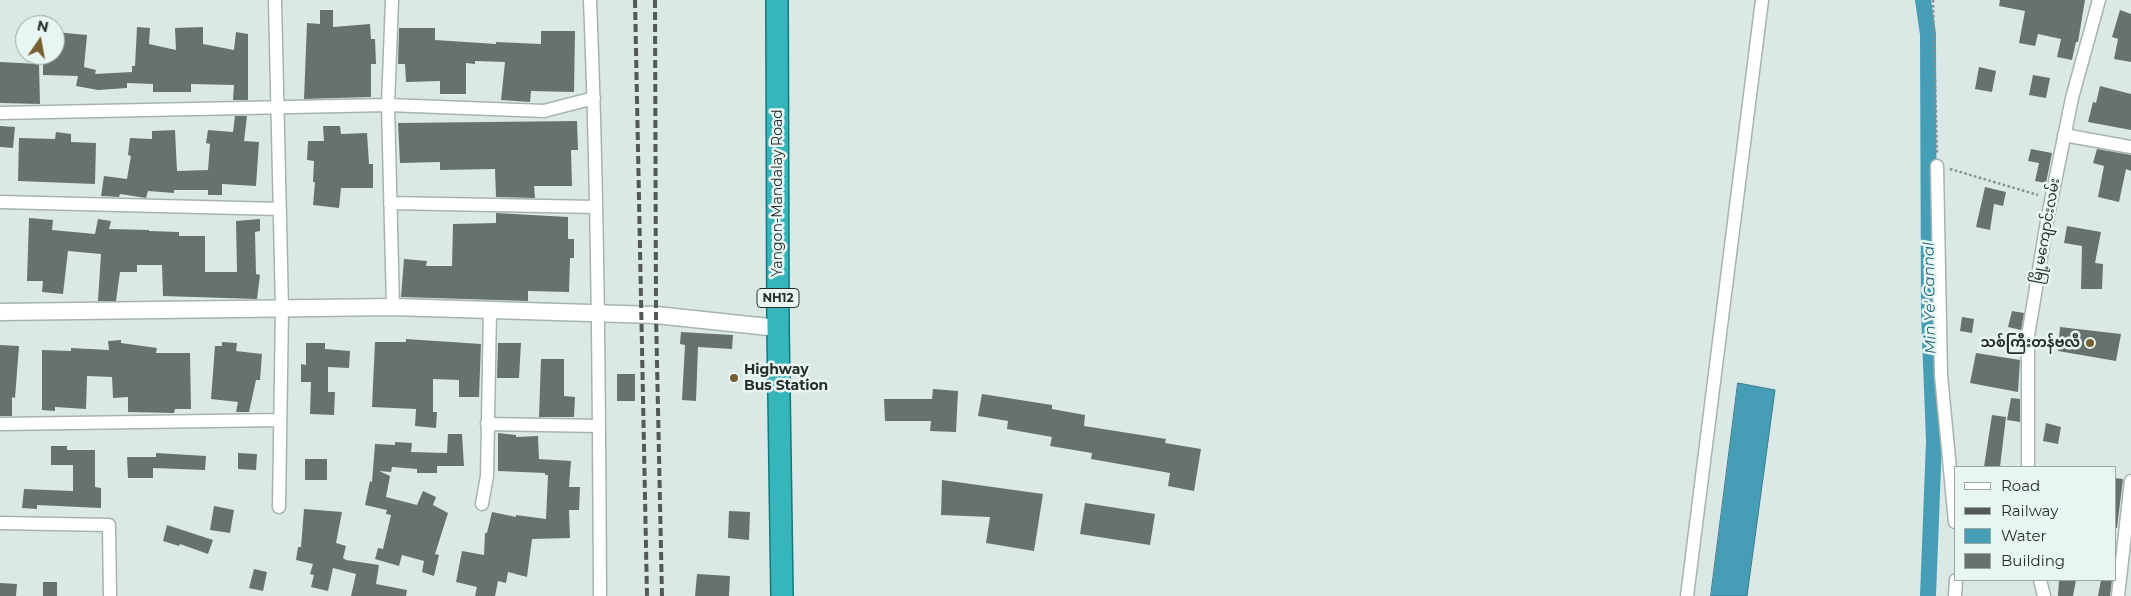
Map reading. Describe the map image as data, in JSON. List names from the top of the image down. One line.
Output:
{"streets":{"highway":["Yangon-Mandalay Road","NH12"],"street":["မြို့မကျောင်းလမ်း"]},"water":["Min Ye' Cannal"],"places":["သစ်ကြီးတန်ဗလီ","Highway Bus Station"],"legend":["Road","Railway","Water","Building"],"north":"top"}
